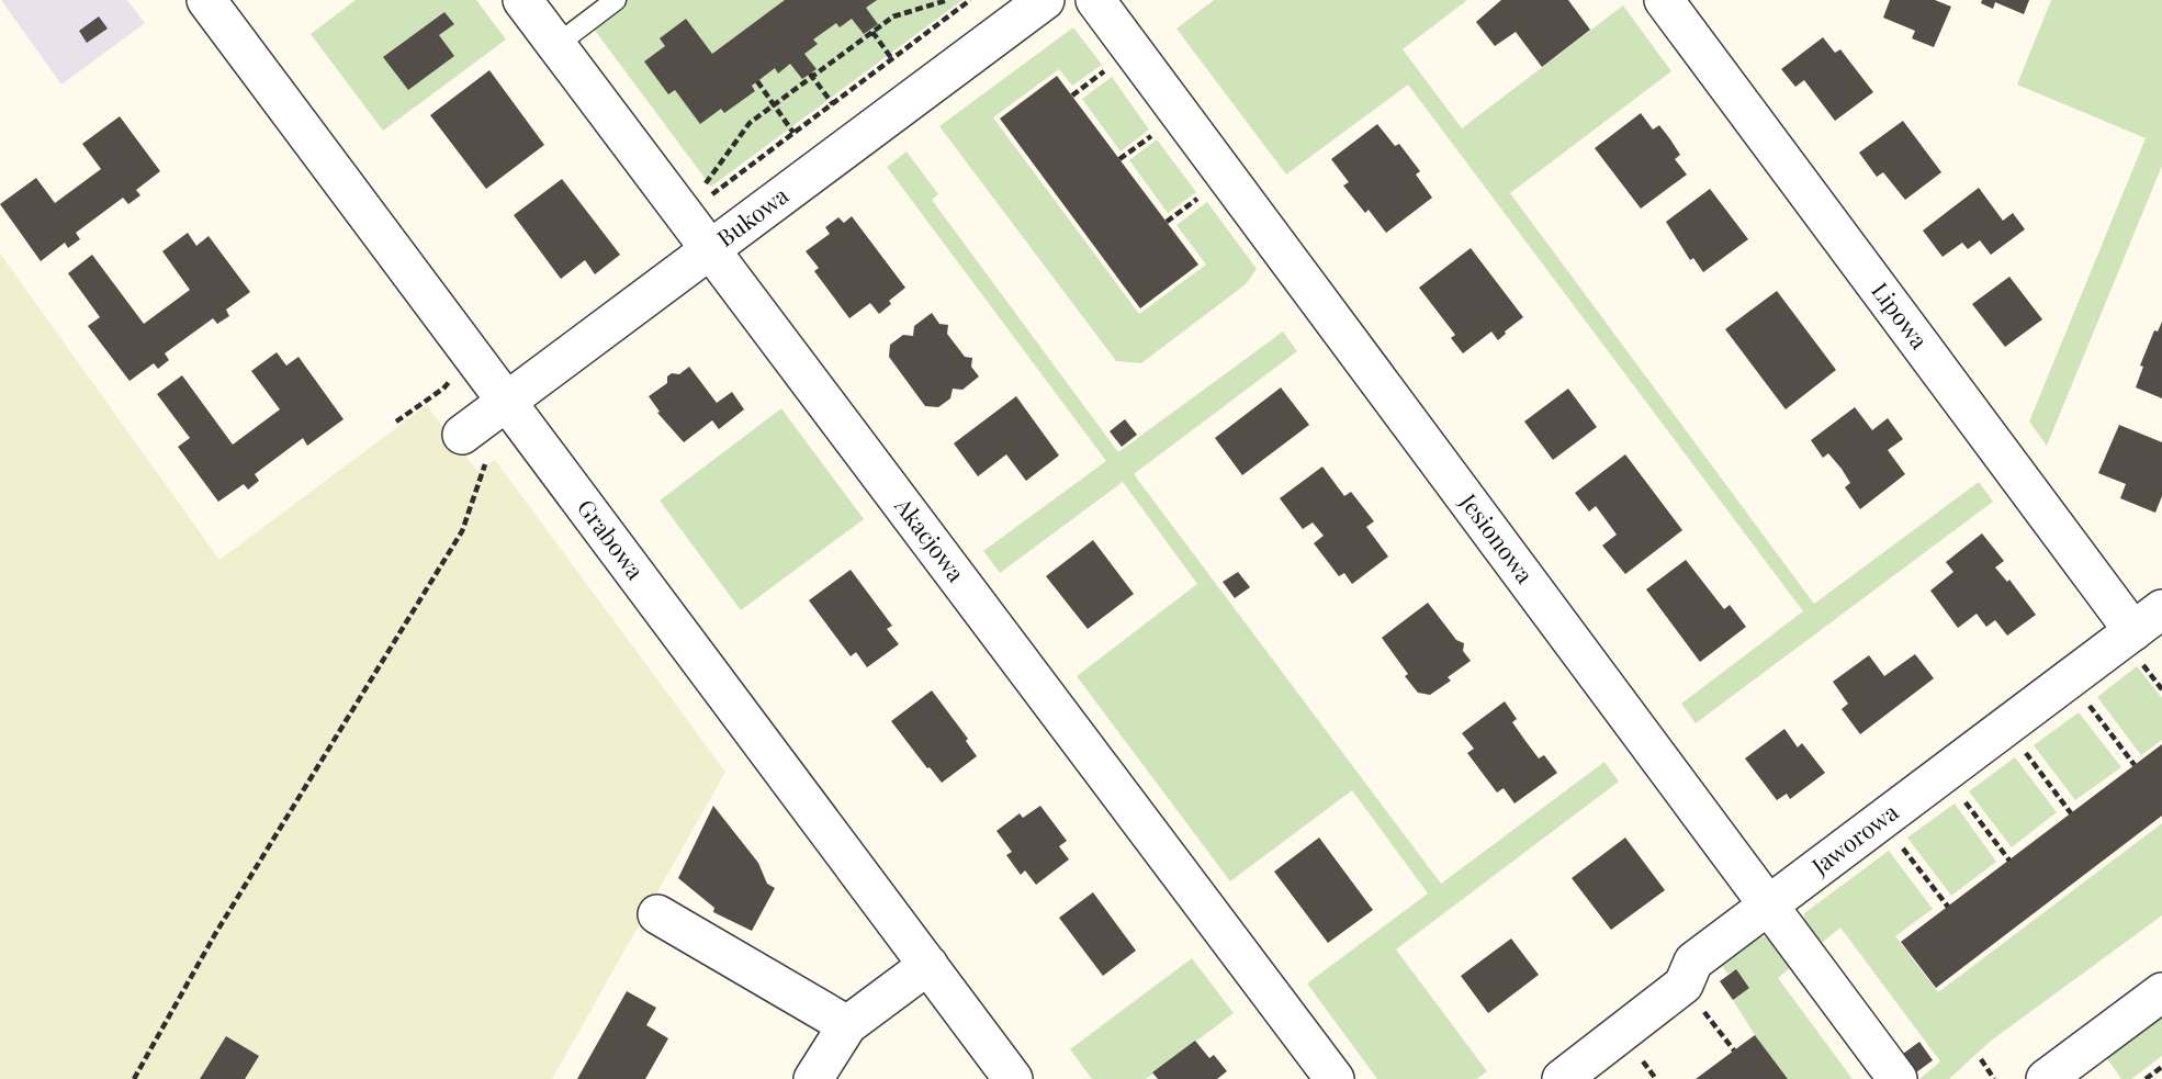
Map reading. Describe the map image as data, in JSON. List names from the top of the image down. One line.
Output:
{"streets":{"street":["Bukowa","Lipowa","Grabowa","Akacjowa","Jesionowa","Jaworowa"]},"crossings":[["Bukowa","Grabowa"],["Bukowa","Akacjowa"],["Lipowa","Jaworowa"],["Jesionowa","Jaworowa"]]}
